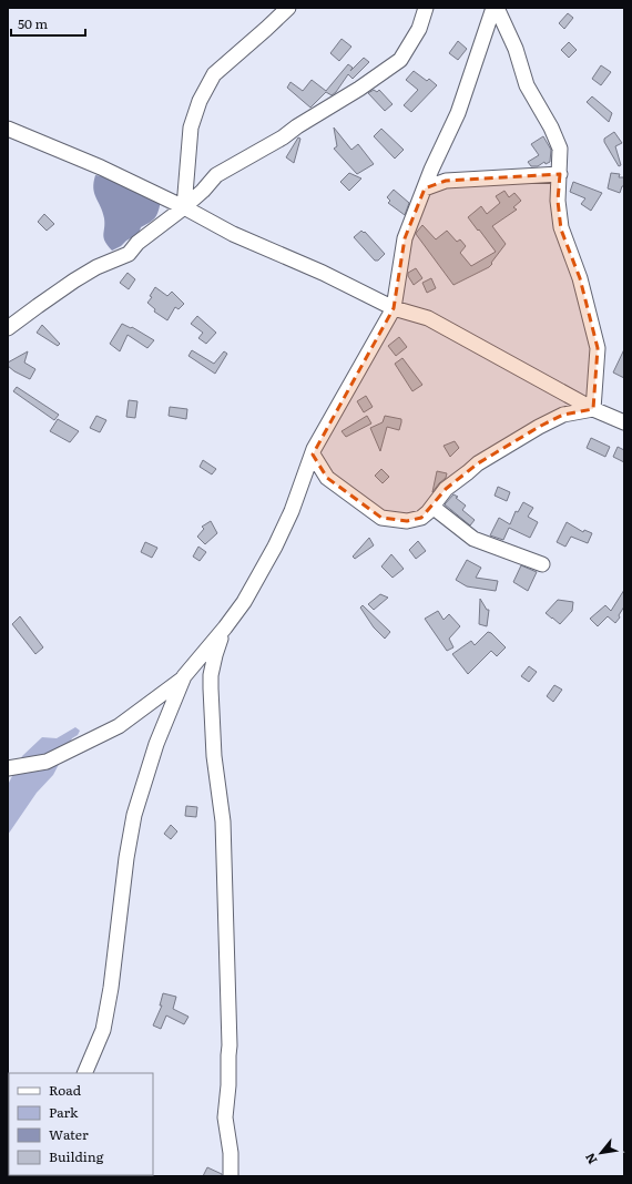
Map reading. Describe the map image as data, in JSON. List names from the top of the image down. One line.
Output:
{"legend":["Road","Park","Water","Building"],"scale_bar":"50 m","north":"bottom left"}
